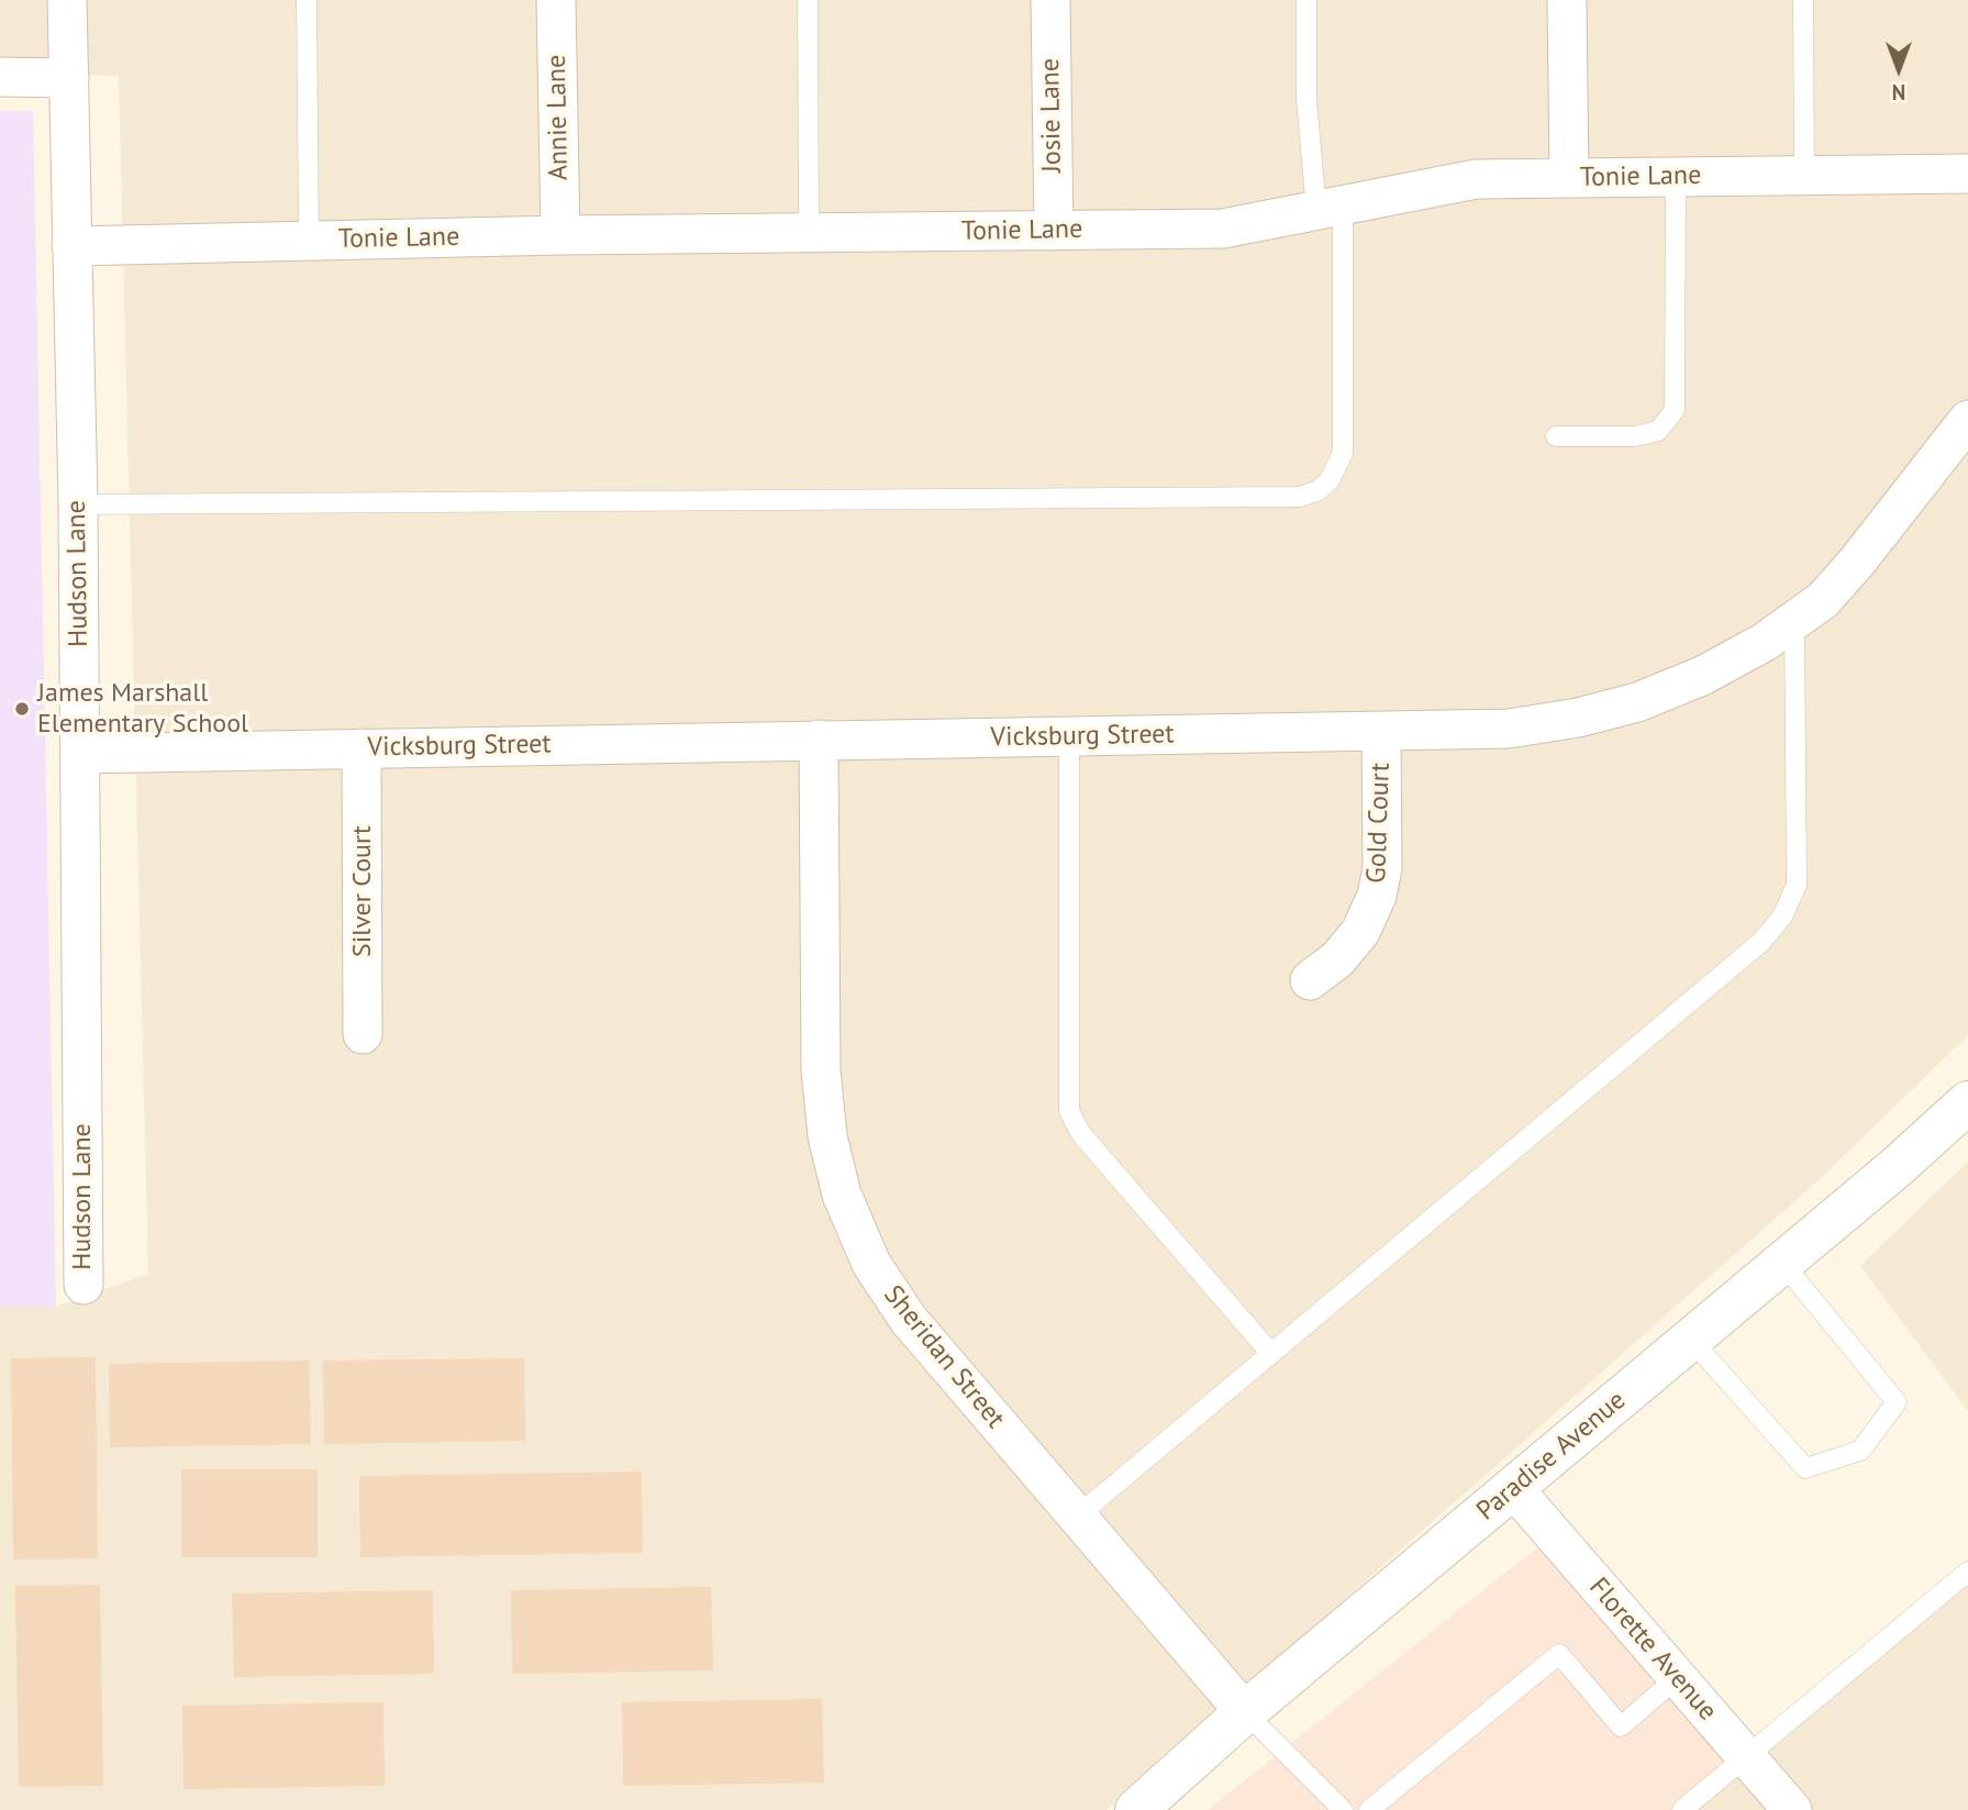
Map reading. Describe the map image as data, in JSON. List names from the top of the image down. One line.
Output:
{"streets":{"main road":["Paradise Avenue"],"street":["Josie Lane","Annie Lane","Tonie Lane","Hudson Lane","Vicksburg Street","Gold Court","Silver Court","Sheridan Street","Florette Avenue"]},"crossings":[["Josie Lane","Tonie Lane"],["Annie Lane","Tonie Lane"],["Tonie Lane","Hudson Lane"],["Hudson Lane","Vicksburg Street"],["Vicksburg Street","Gold Court"],["Vicksburg Street","Silver Court"],["Vicksburg Street","Sheridan Street"],["Sheridan Street","Paradise Avenue"],["Paradise Avenue","Florette Avenue"]],"places":["James Marshall Elementary School"],"north":"bottom"}
